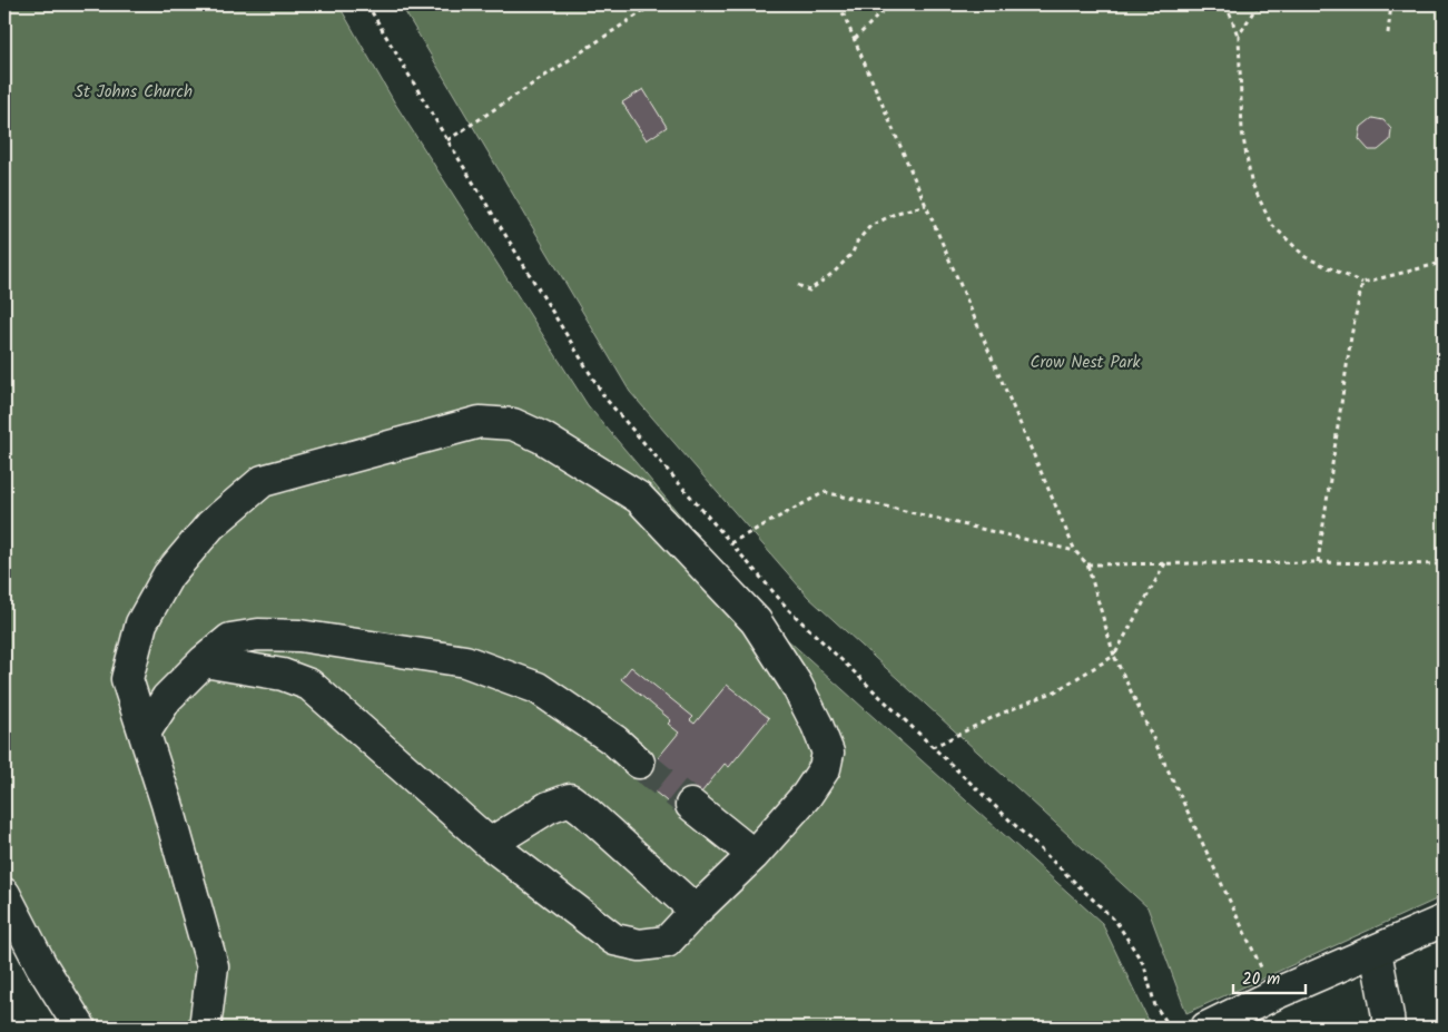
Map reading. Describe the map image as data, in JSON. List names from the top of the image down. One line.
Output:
{"parks":["St Johns Church","Crow Nest Park"],"scale_bar":"20 m"}
